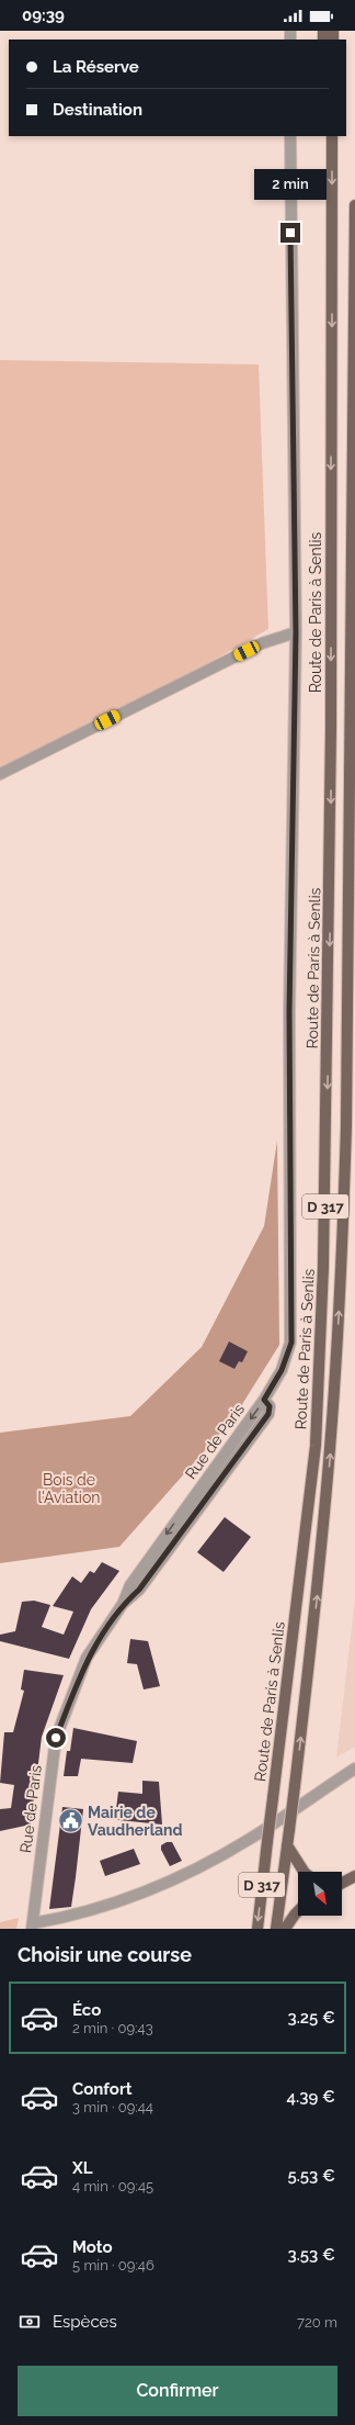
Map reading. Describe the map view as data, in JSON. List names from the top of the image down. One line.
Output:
{"streets":{"main road":["Route de Paris à Senlis","D 317"],"street":["Rue de Paris"]},"crossings":[["Route de Paris à Senlis","D 317"]],"parks":["Bois de l'Aviation"],"places":{"public building":["Mairie de Vaudherland"]},"north":"bottom right","page":{"status":"09:39","banner":["La Réserve","Destination"],"bubble":"2 min","heading":"Choisir une course","list":[{"name":"Éco","note":"2 min · 09:43","value":"3.25 €"},{"name":"Confort","note":"3 min · 09:44","value":"4.39 €"},{"name":"XL","note":"4 min · 09:45","value":"5.53 €"},{"name":"Moto","note":"5 min · 09:46","value":"3.53 €"}],"pay":["Espèces","720 m"],"buttons":"Confirmer"}}
